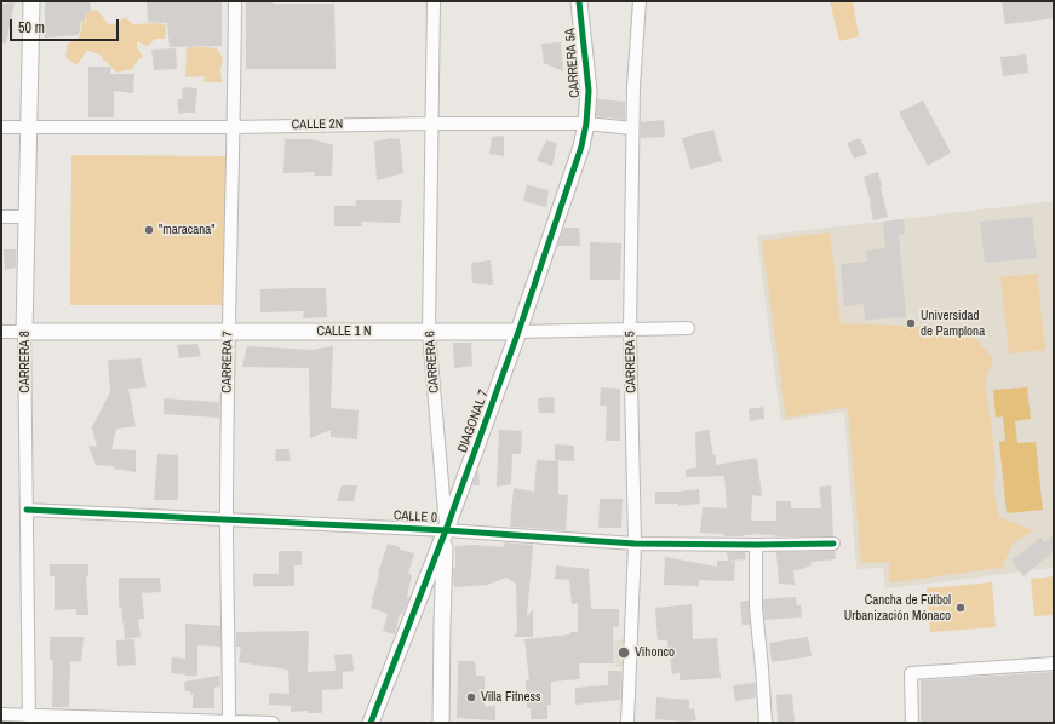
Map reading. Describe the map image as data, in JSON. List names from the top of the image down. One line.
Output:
{"streets":{"street":["CARRERA 5A","CALLE 2N","CALLE 1 N","CARRERA 8","CARRERA 7","CARRERA 6","CARRERA 5","DIAGONAL 7","CALLE 0"]},"crossings":[["CARRERA 5A","CALLE 2N"],["CARRERA 5A","DIAGONAL 7"],["CALLE 2N","CARRERA 8"],["CALLE 2N","CARRERA 7"],["CALLE 2N","CARRERA 6"],["CALLE 2N","CARRERA 5"],["CALLE 2N","DIAGONAL 7"],["CALLE 1 N","CARRERA 8"],["CALLE 1 N","CARRERA 7"],["CALLE 1 N","CARRERA 6"],["CALLE 1 N","CARRERA 5"],["CALLE 1 N","DIAGONAL 7"],["CARRERA 8","CALLE 0"],["CARRERA 7","CALLE 0"],["CARRERA 6","DIAGONAL 7"],["CARRERA 6","CALLE 0"],["CARRERA 5","CALLE 0"],["DIAGONAL 7","CALLE 0"]],"places":["\"maracana\"","Universidad de Pamplona","Cancha de Fútbol Urbanización Mónaco","Vihonco","Villa Fitness"],"scale_bar":"50 m"}
